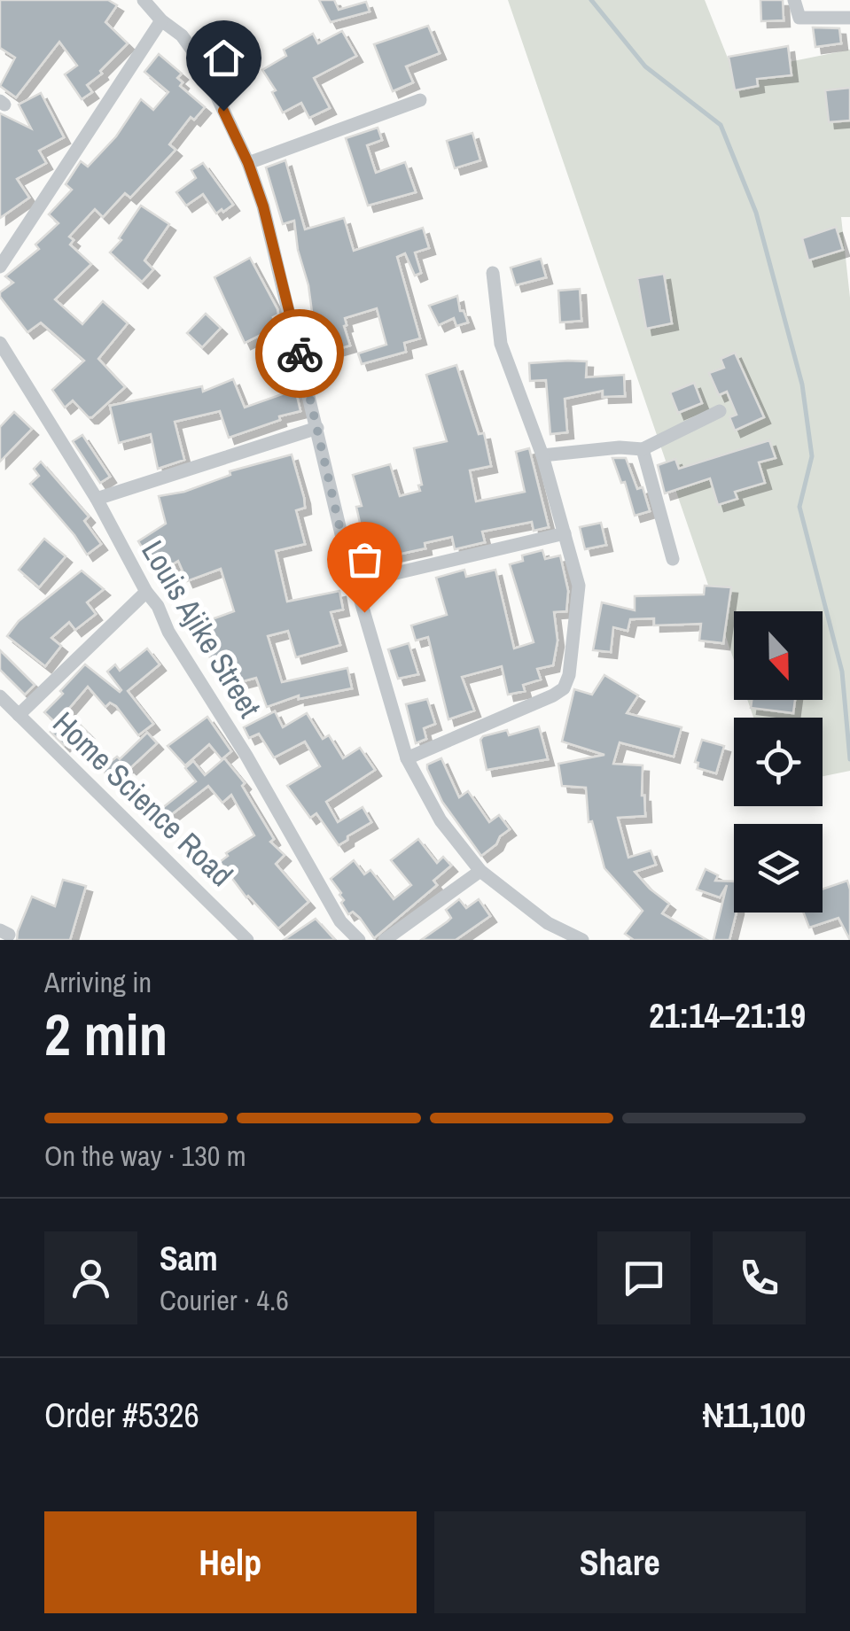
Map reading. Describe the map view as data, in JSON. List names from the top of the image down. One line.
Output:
{"streets":{"street":["Louis Ajike Street","Home Science Road"]},"north":"bottom","page":{"heading":["2 min","Arriving in","21:14–21:19"],"panel":["Sam","Courier · 4.6","Order #5326","₦11,100"],"bar":"On the way · 130 m","buttons":["Help","Share"]}}
